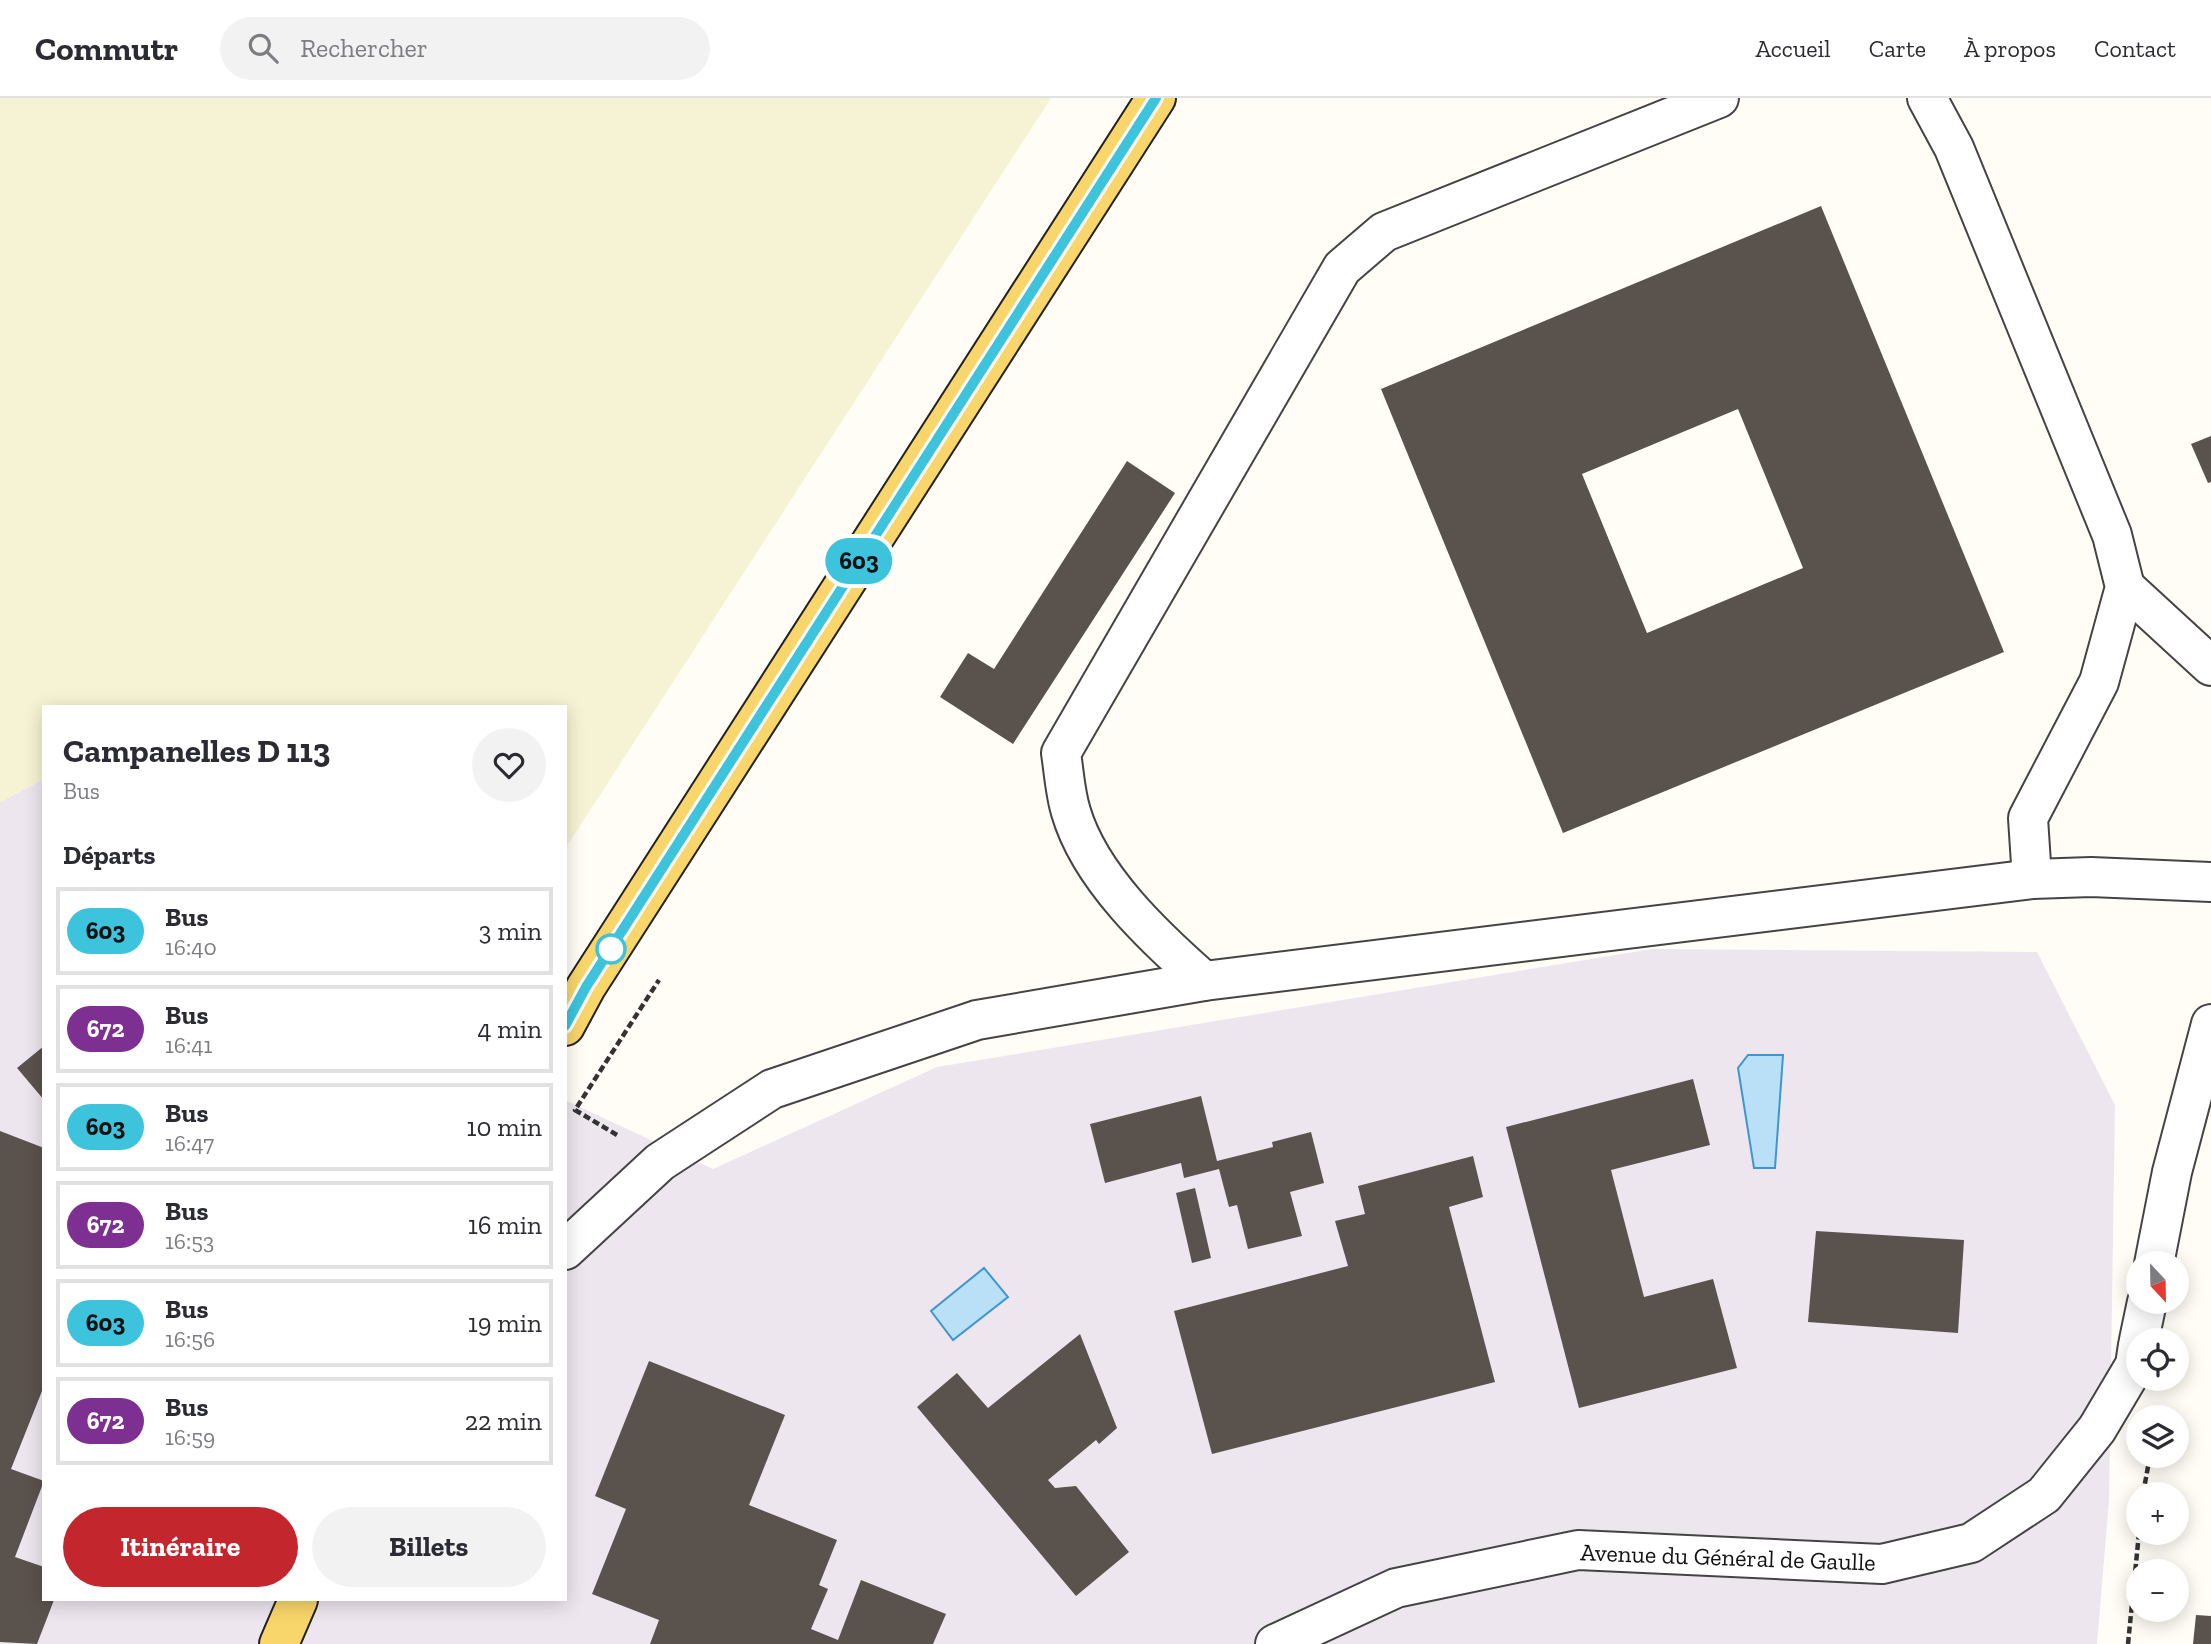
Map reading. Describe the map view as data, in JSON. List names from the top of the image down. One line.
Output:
{"streets":{"street":["Avenue du Général de Gaulle"]},"lines":["bus line 603"],"north":"bottom","page":{"header":"Commutr","search":"Rechercher","nav":["Accueil","Carte","À propos","Contact"],"on_map":"603","heading":[["Campanelles D 113","Bus"],"Départs"],"list":[{"mark":"603","name":"Bus","note":"16:40","value":"3 min"},{"mark":"672","name":"Bus","note":"16:41","value":"4 min"},{"mark":"603","name":"Bus","note":"16:47","value":"10 min"},{"mark":"672","name":"Bus","note":"16:53","value":"16 min"},{"mark":"603","name":"Bus","note":"16:56","value":"19 min"},{"mark":"672","name":"Bus","note":"16:59","value":"22 min"}],"map_buttons":["+","−"],"buttons":["Itinéraire","Billets"]}}
